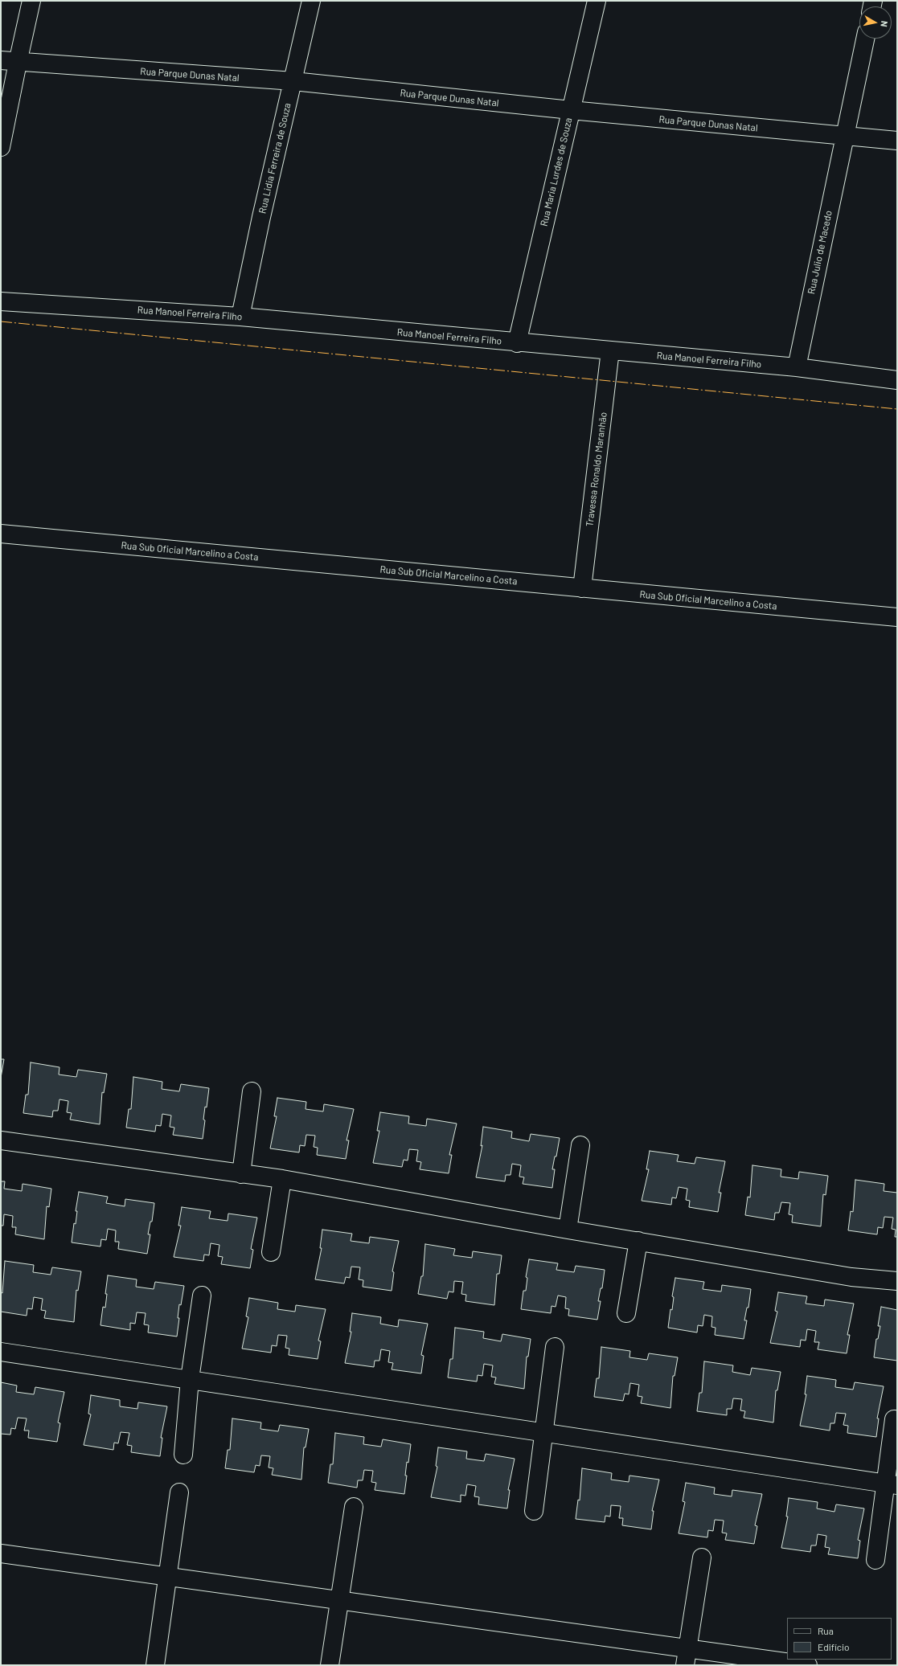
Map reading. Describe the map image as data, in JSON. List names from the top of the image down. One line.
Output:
{"streets":{"street":["Rua Parque Dunas Natal","Rua Lidia Ferreira de Souza","Rua Maria Lurdes de Souza","Rua Julio de Macedo","Rua Manoel Ferreira Filho","Travessa Ronaldo Maranhão","Rua Sub Oficial Marcelino a Costa"]},"crossings":[["Rua Parque Dunas Natal","Rua Lidia Ferreira de Souza"],["Rua Parque Dunas Natal","Rua Maria Lurdes de Souza"],["Rua Parque Dunas Natal","Rua Julio de Macedo"],["Rua Lidia Ferreira de Souza","Rua Manoel Ferreira Filho"],["Rua Maria Lurdes de Souza","Rua Manoel Ferreira Filho"],["Rua Julio de Macedo","Rua Manoel Ferreira Filho"],["Rua Manoel Ferreira Filho","Travessa Ronaldo Maranhão"],["Travessa Ronaldo Maranhão","Rua Sub Oficial Marcelino a Costa"]],"legend":["Rua","Edifício"],"north":"right"}
